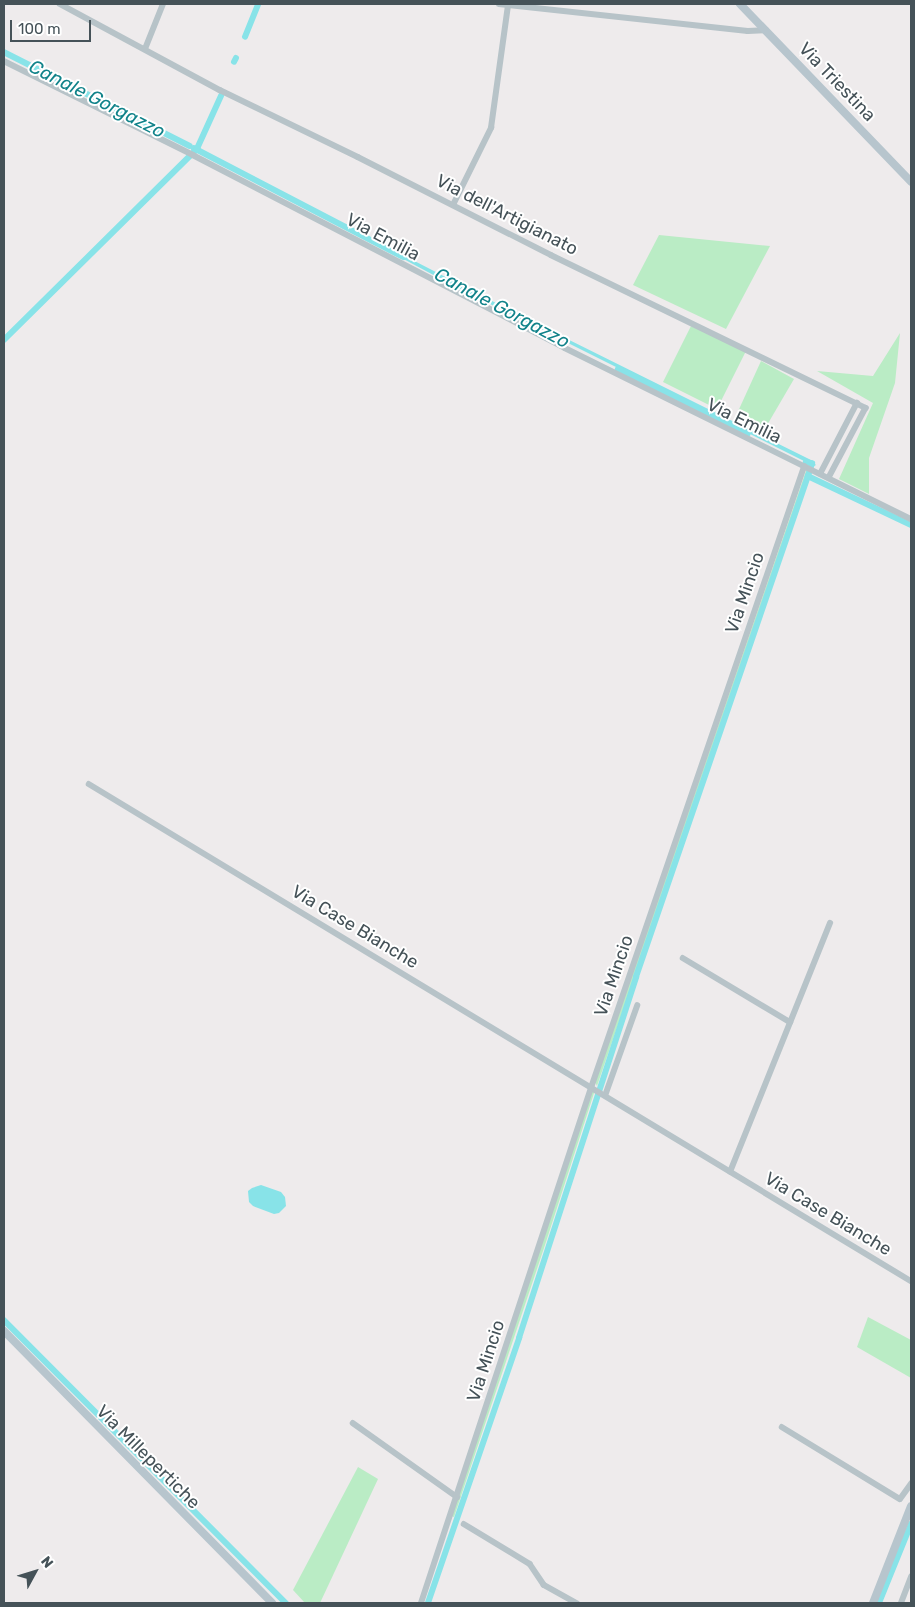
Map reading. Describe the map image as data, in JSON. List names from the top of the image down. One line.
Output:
{"streets":{"street":["Via Triestina","Via dell'Artigianato","Via Emilia","Via Mincio","Via Case Bianche","Via Millepertiche"]},"crossings":[["Via Emilia","Via Mincio"],["Via Mincio","Via Case Bianche"]],"water":["Canale Gorgazzo"],"scale_bar":"100 m","north":"top right"}
